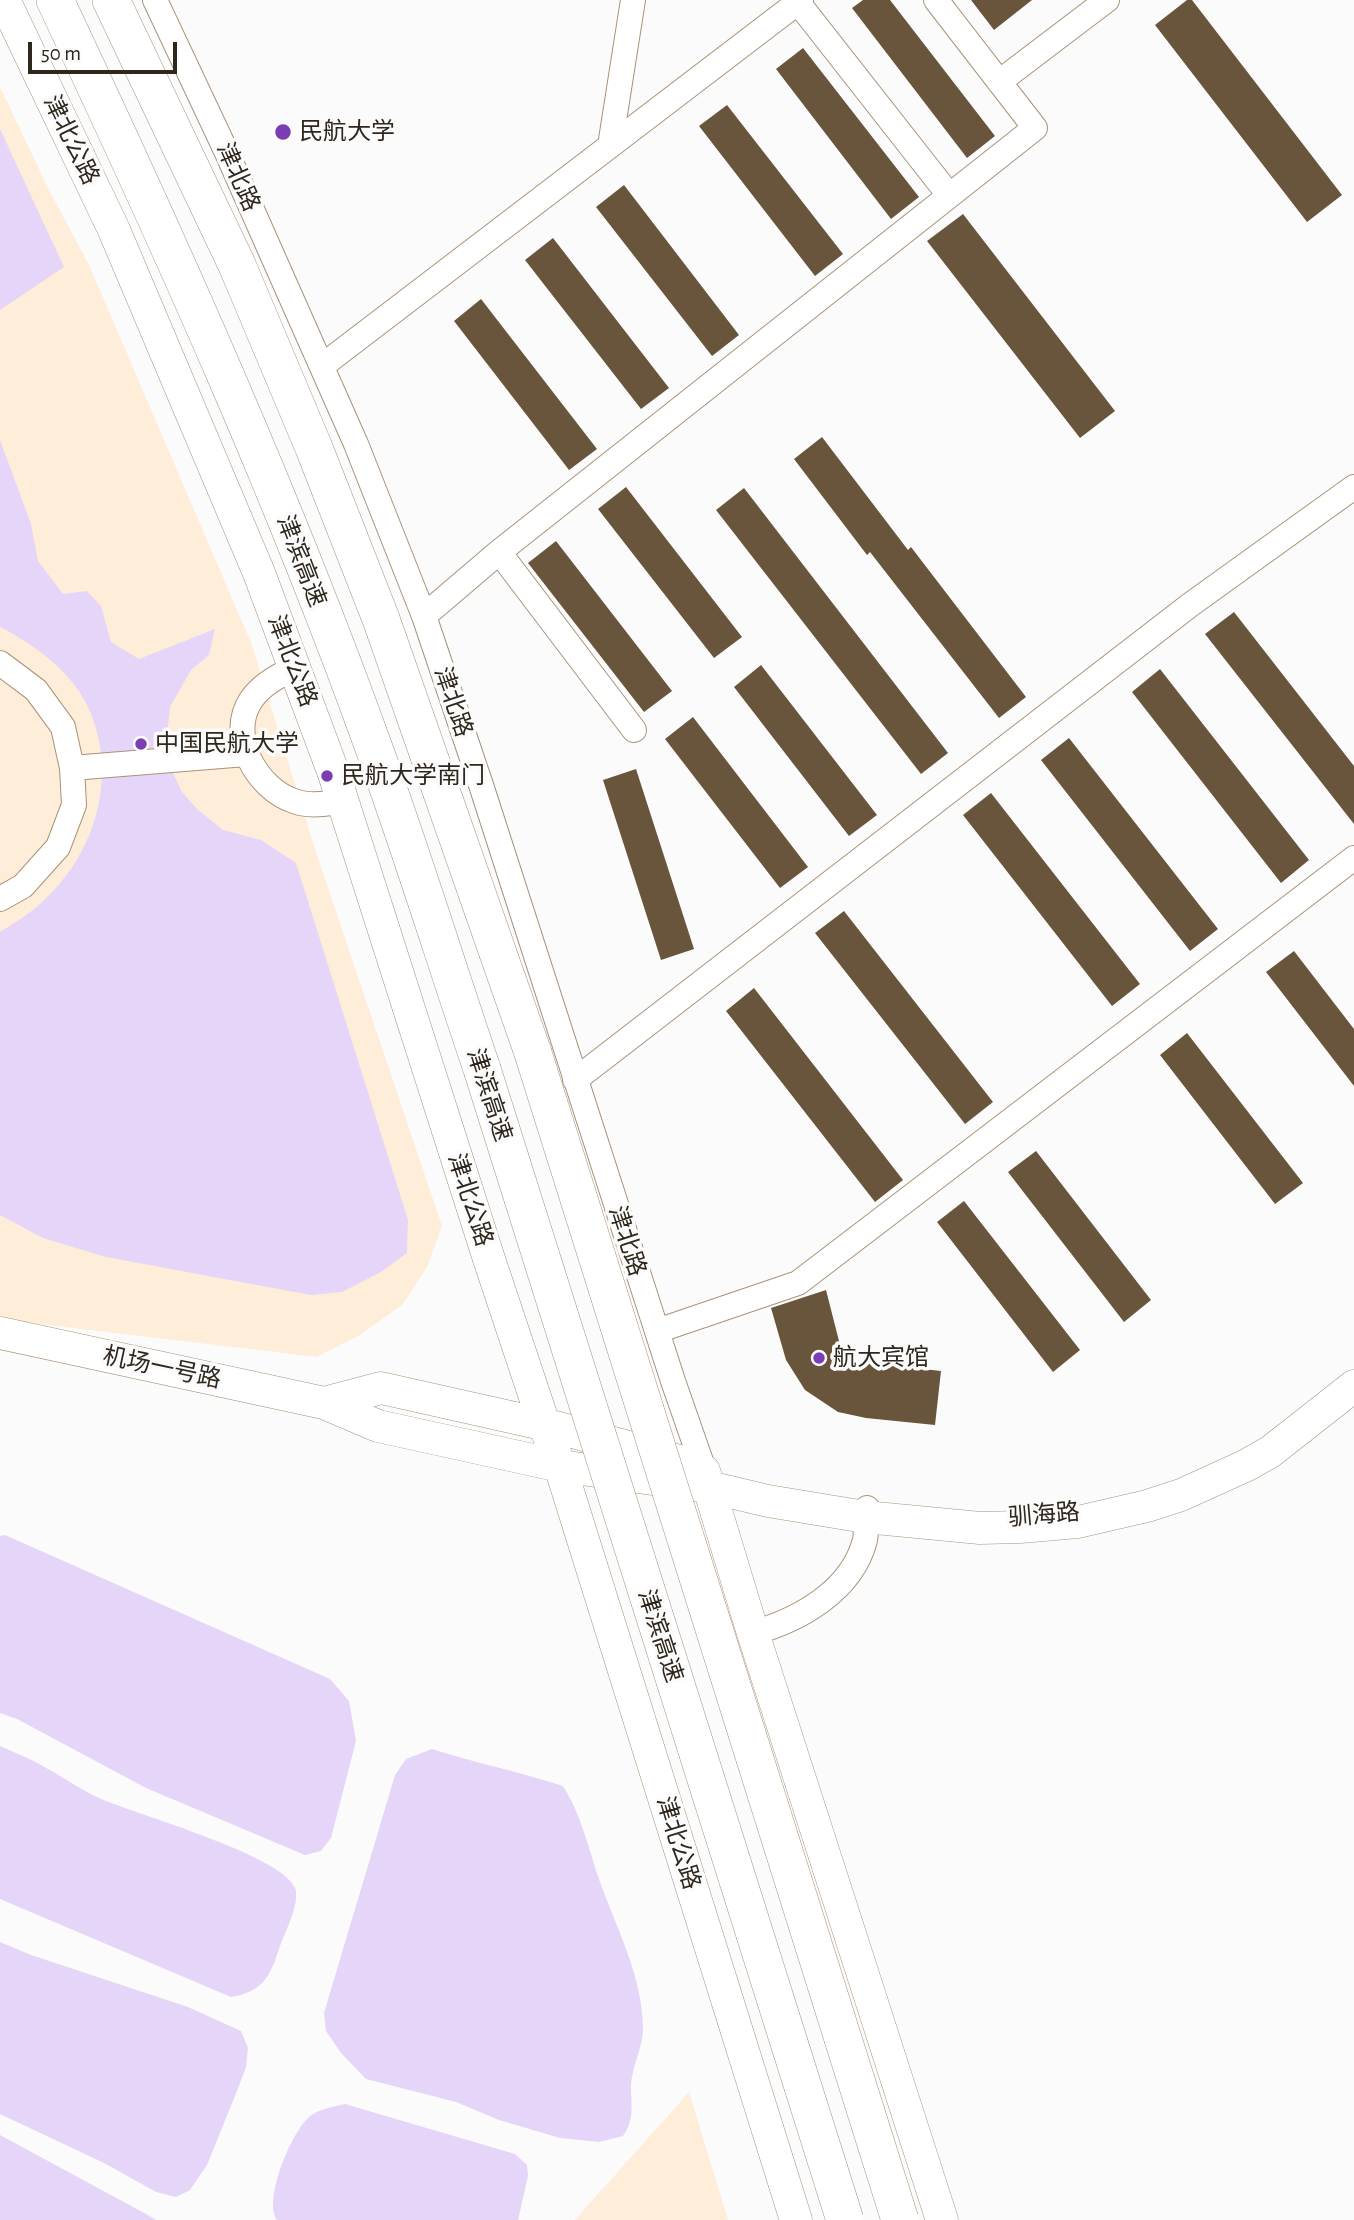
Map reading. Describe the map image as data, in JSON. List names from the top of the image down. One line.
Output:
{"streets":{"highway":["津滨高速"],"main road":["津北公路","机场一号路","驯海路"],"street":["津北路"]},"crossings":[["津北公路","机场一号路"],["津北路","驯海路"]],"places":["民航大学","中国民航大学","民航大学南门","航大宾馆"],"scale_bar":"50 m"}
